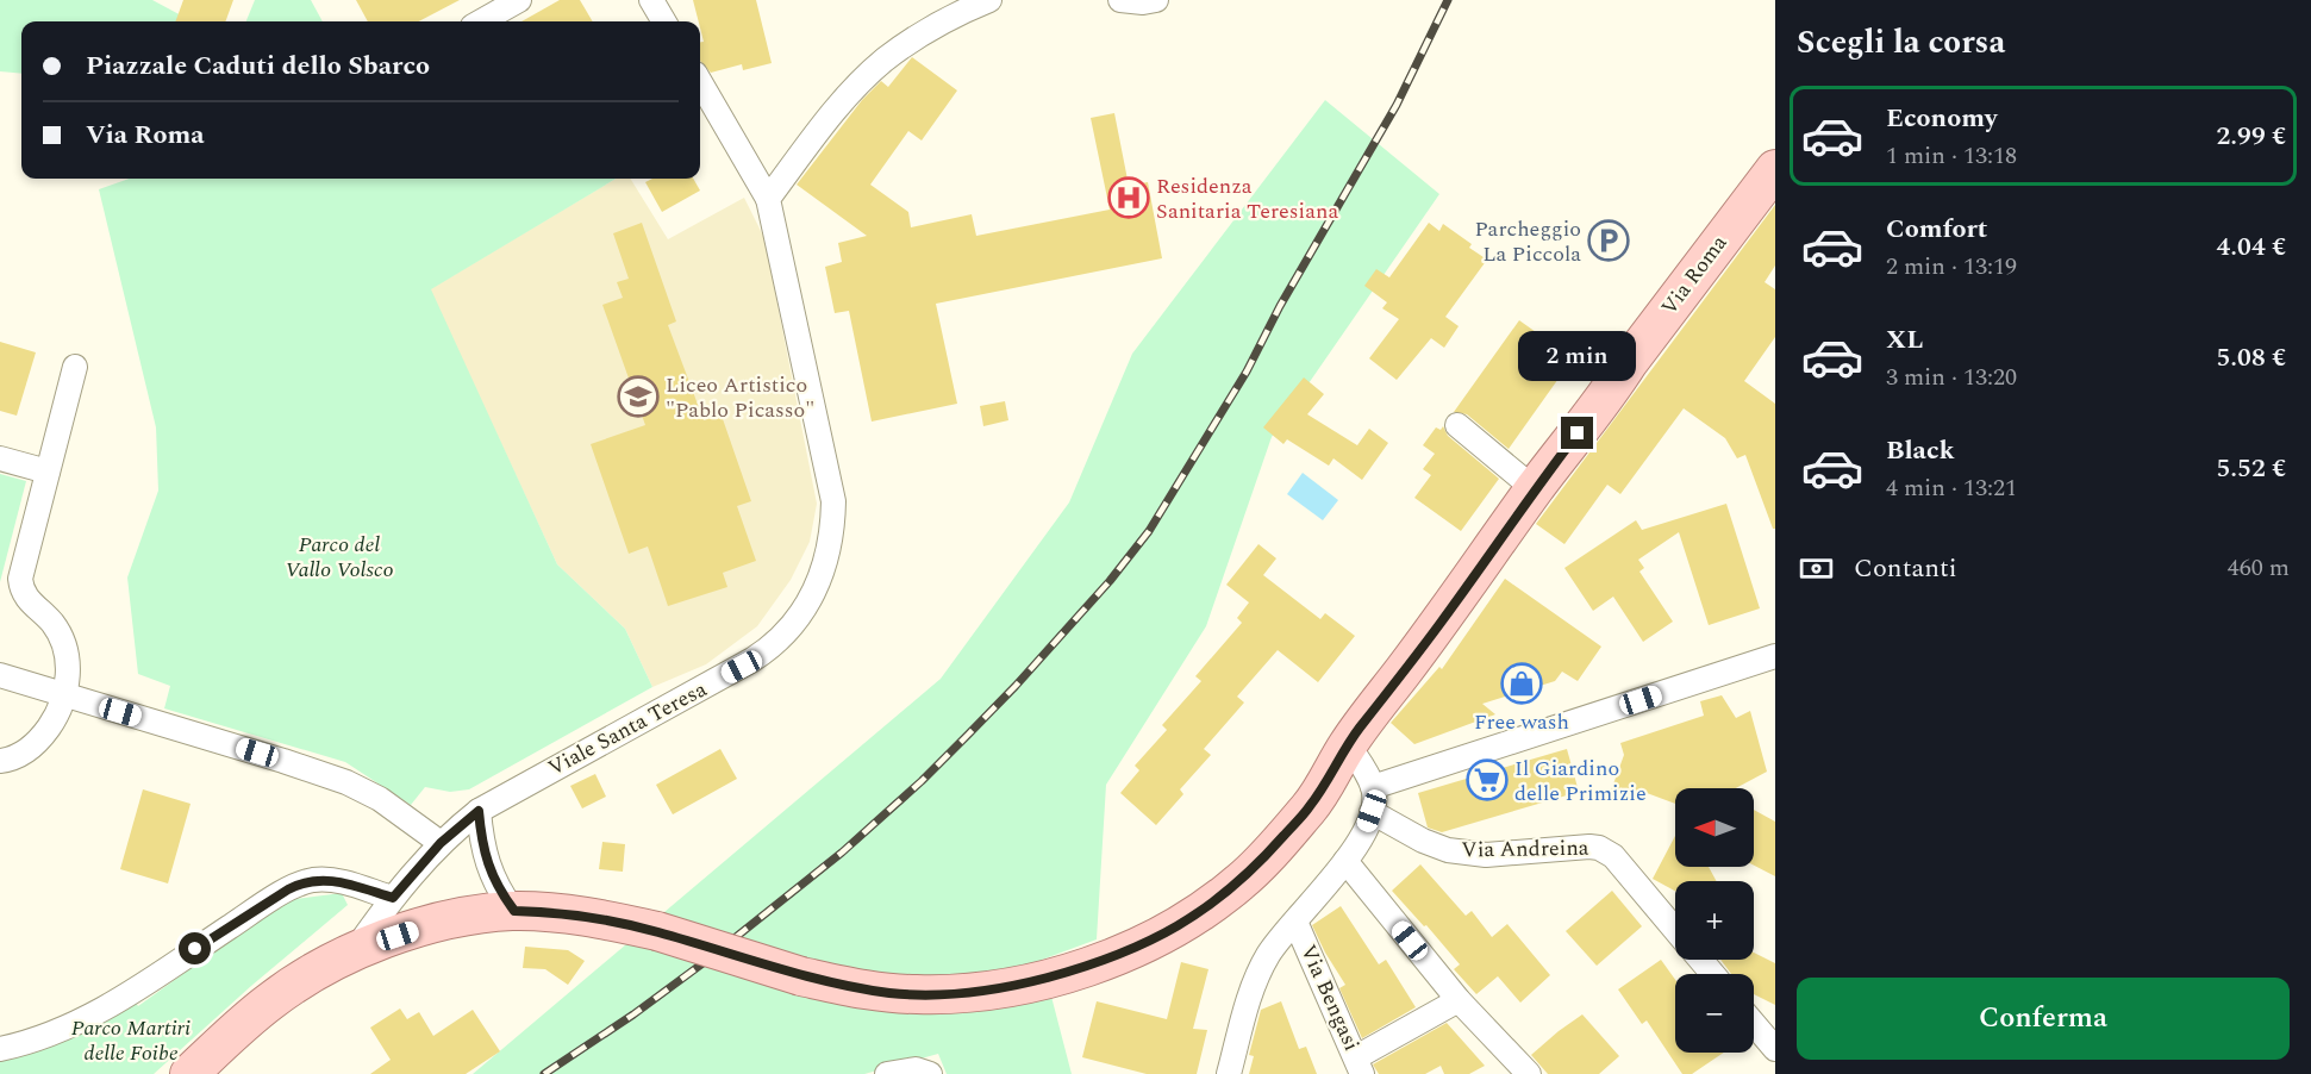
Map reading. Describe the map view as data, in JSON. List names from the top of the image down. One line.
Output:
{"streets":{"main road":["Via Roma"],"street":["Viale Santa Teresa","Via Andreina","Via Bengasi"]},"crossings":[["Via Roma","Viale Santa Teresa"]],"parks":["Parco del Vallo Volsco","Parco Martiri delle Foibe"],"places":{"hospital":["Residenza Sanitaria Teresiana"],"parking":["Parcheggio La Piccola"],"school or university":["Liceo Artistico \"Pablo Picasso\""],"shop":["Free wash"],"supermarket":["Il Giardino delle Primizie"]},"north":"left","page":{"heading":"Scegli la corsa","banner":["Piazzale Caduti dello Sbarco","Via Roma"],"list":[{"name":"Economy","note":"1 min · 13:18","value":"2.99 €"},{"name":"Comfort","note":"2 min · 13:19","value":"4.04 €"},{"name":"XL","note":"3 min · 13:20","value":"5.08 €"},{"name":"Black","note":"4 min · 13:21","value":"5.52 €"}],"bubble":"2 min","pay":["Contanti","460 m"],"map_buttons":["+","−"],"buttons":"Conferma"}}
